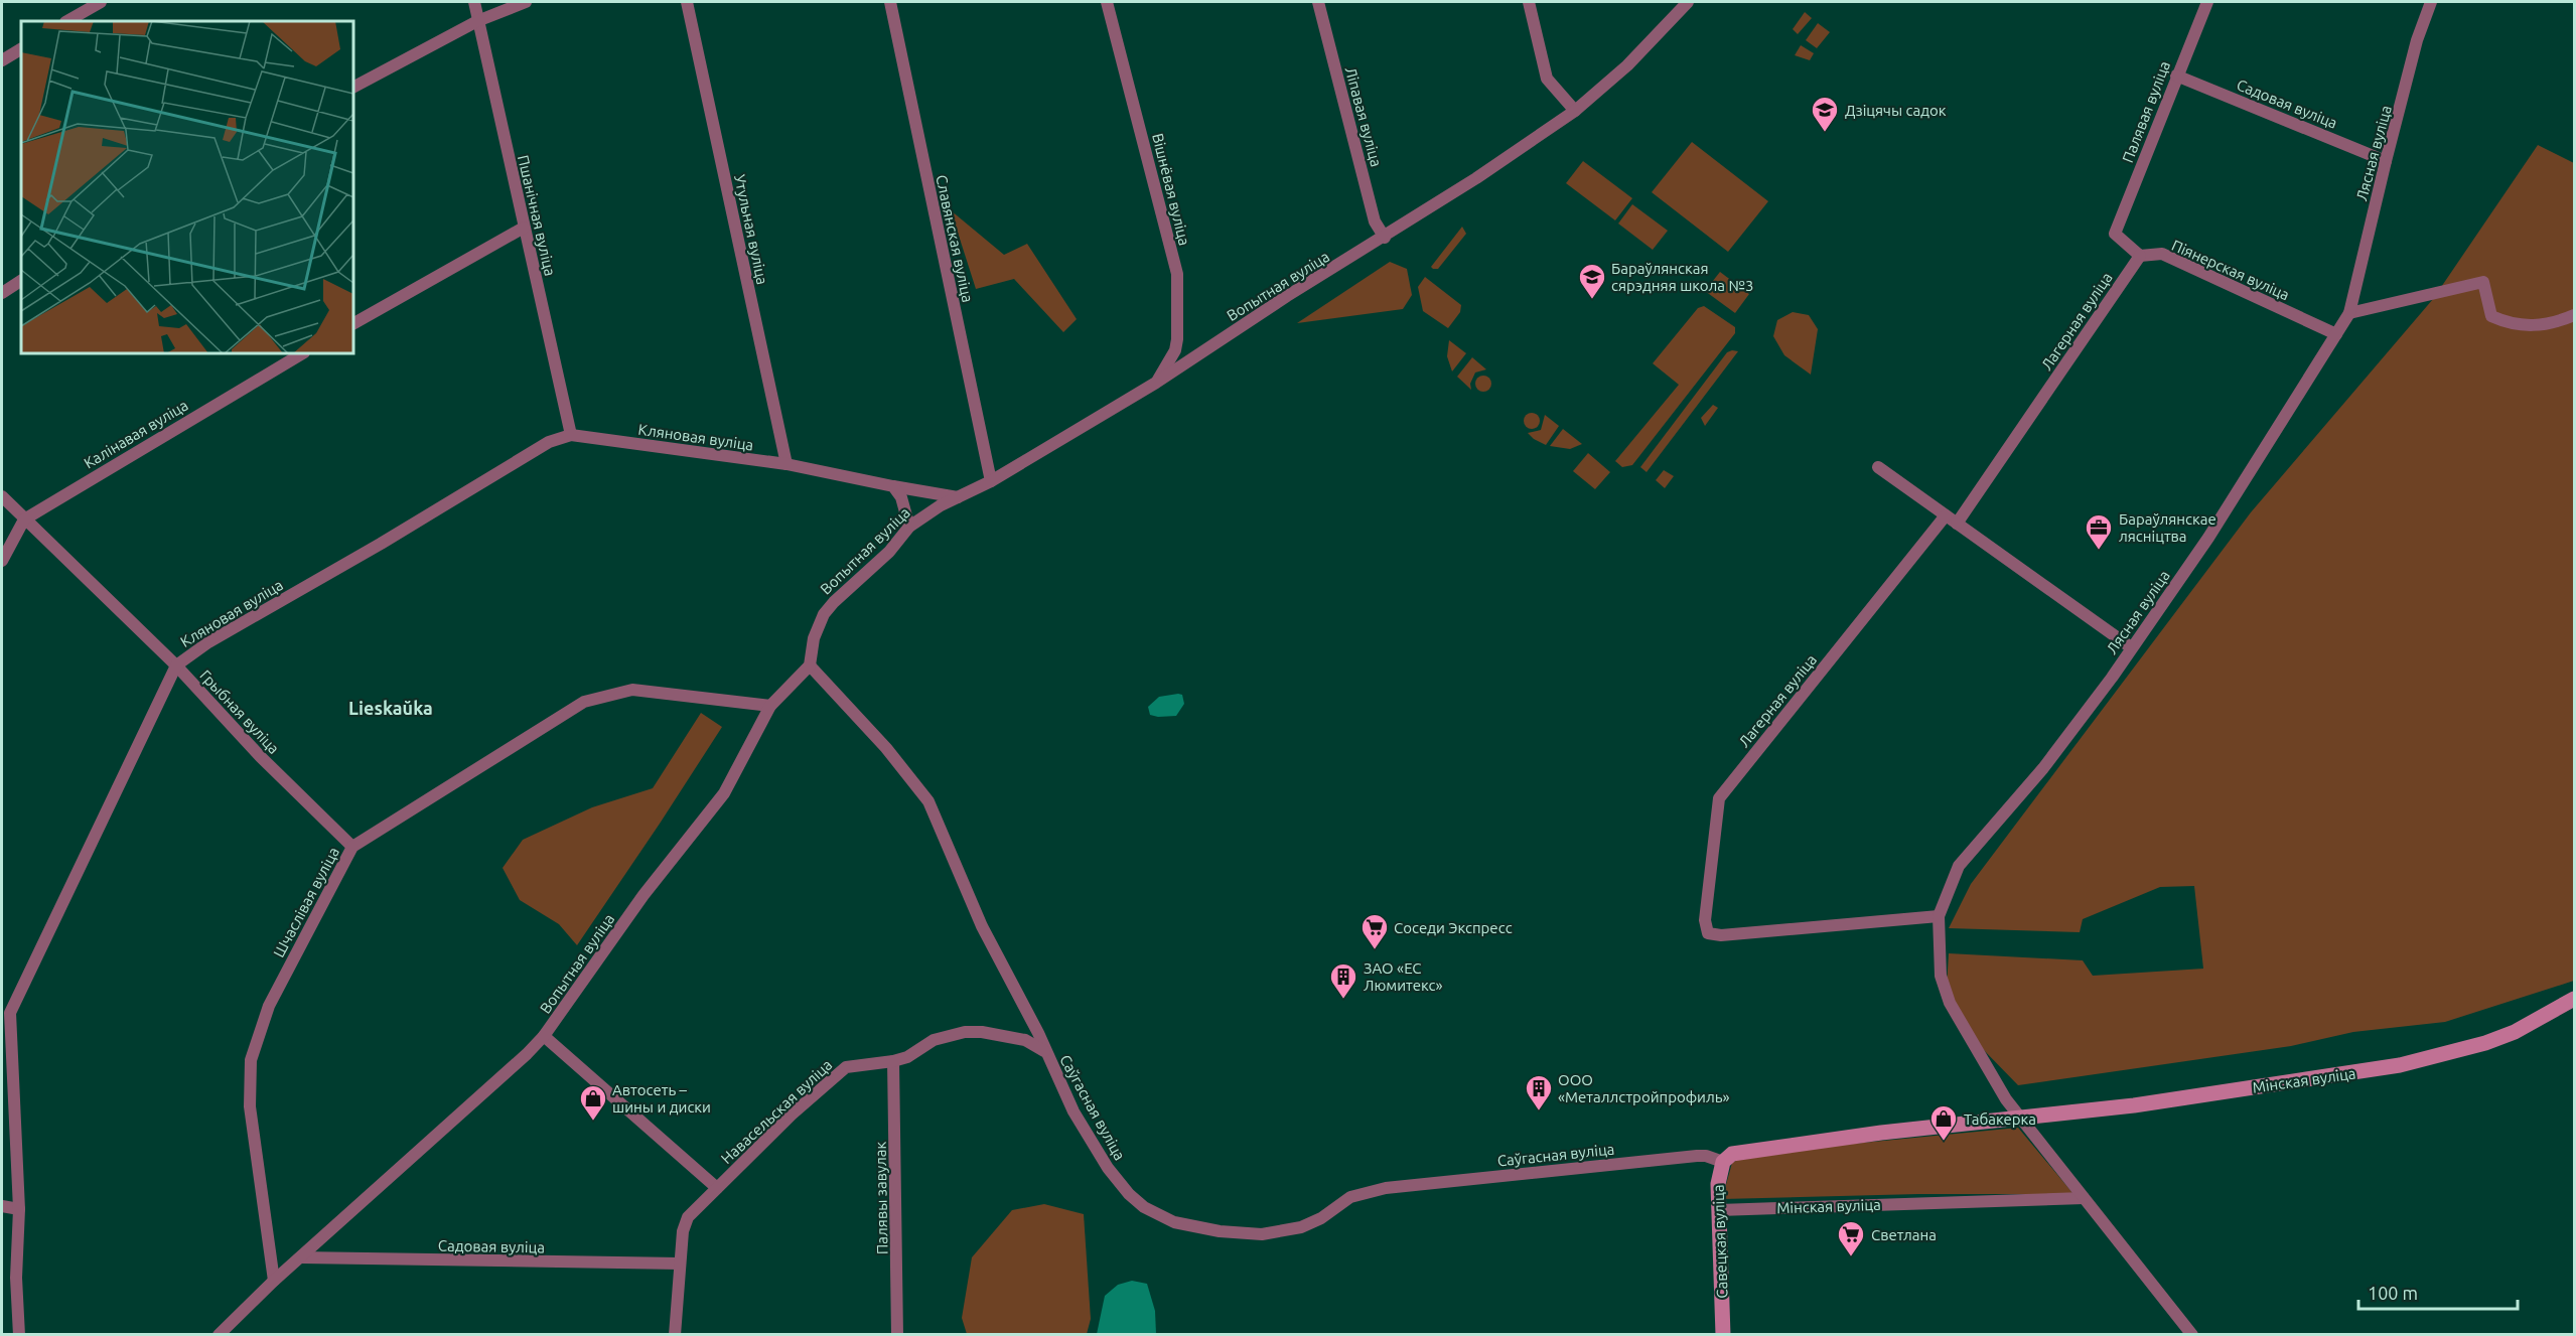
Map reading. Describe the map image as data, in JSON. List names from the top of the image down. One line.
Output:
{"streets":{"main road":["Мінская вуліца","Савецкая вуліца"],"street":["Садовая вуліца","Палявая вуліца","Ліпавая вуліца","Лясная вуліца","Вішнёвая вуліца","Пшанічная вуліца","Утульная вуліца","Славянская вуліца","Піянерская вуліца","Вопытная вуліца","Лагерная вуліца","Калінавая вуліца","Кляновая вуліца","Грыбная вуліца","Шчаслівая вуліца","Саўгасная вуліца","Навасельская вуліца","Палявы завулак"]},"crossings":[["Садовая вуліца","Палявая вуліца"],["Садовая вуліца","Лясная вуліца"],["Садовая вуліца","Вопытная вуліца"],["Садовая вуліца","Навасельская вуліца"],["Палявая вуліца","Піянерская вуліца"],["Палявая вуліца","Лагерная вуліца"],["Ліпавая вуліца","Вопытная вуліца"],["Лясная вуліца","Піянерская вуліца"],["Лясная вуліца","Лагерная вуліца"],["Вішнёвая вуліца","Вопытная вуліца"],["Пшанічная вуліца","Кляновая вуліца"],["Утульная вуліца","Кляновая вуліца"],["Славянская вуліца","Вопытная вуліца"],["Піянерская вуліца","Лагерная вуліца"],["Вопытная вуліца","Кляновая вуліца"],["Вопытная вуліца","Шчаслівая вуліца"],["Вопытная вуліца","Саўгасная вуліца"],["Калінавая вуліца","Грыбная вуліца"],["Кляновая вуліца","Грыбная вуліца"],["Грыбная вуліца","Шчаслівая вуліца"],["Мінская вуліца","Саўгасная вуліца"],["Мінская вуліца","Савецкая вуліца"],["Саўгасная вуліца","Навасельская вуліца"],["Саўгасная вуліца","Савецкая вуліца"],["Навасельская вуліца","Палявы завулак"]],"districts":["Lieskaŭka"],"places":{"school or university":["Дзіцячы садок","Бараўлянская сярэдняя школа №3"],"office":["Бараўлянскае лясніцтва"],"supermarket":["Соседи Экспресс","Светлана"],"building":["ЗАО «ЕС Люмитекс»","ООО «Металлстройпрофиль»"],"shop":["Автосеть – шины и диски","Табакерка"]},"scale_bar":"100 m"}
